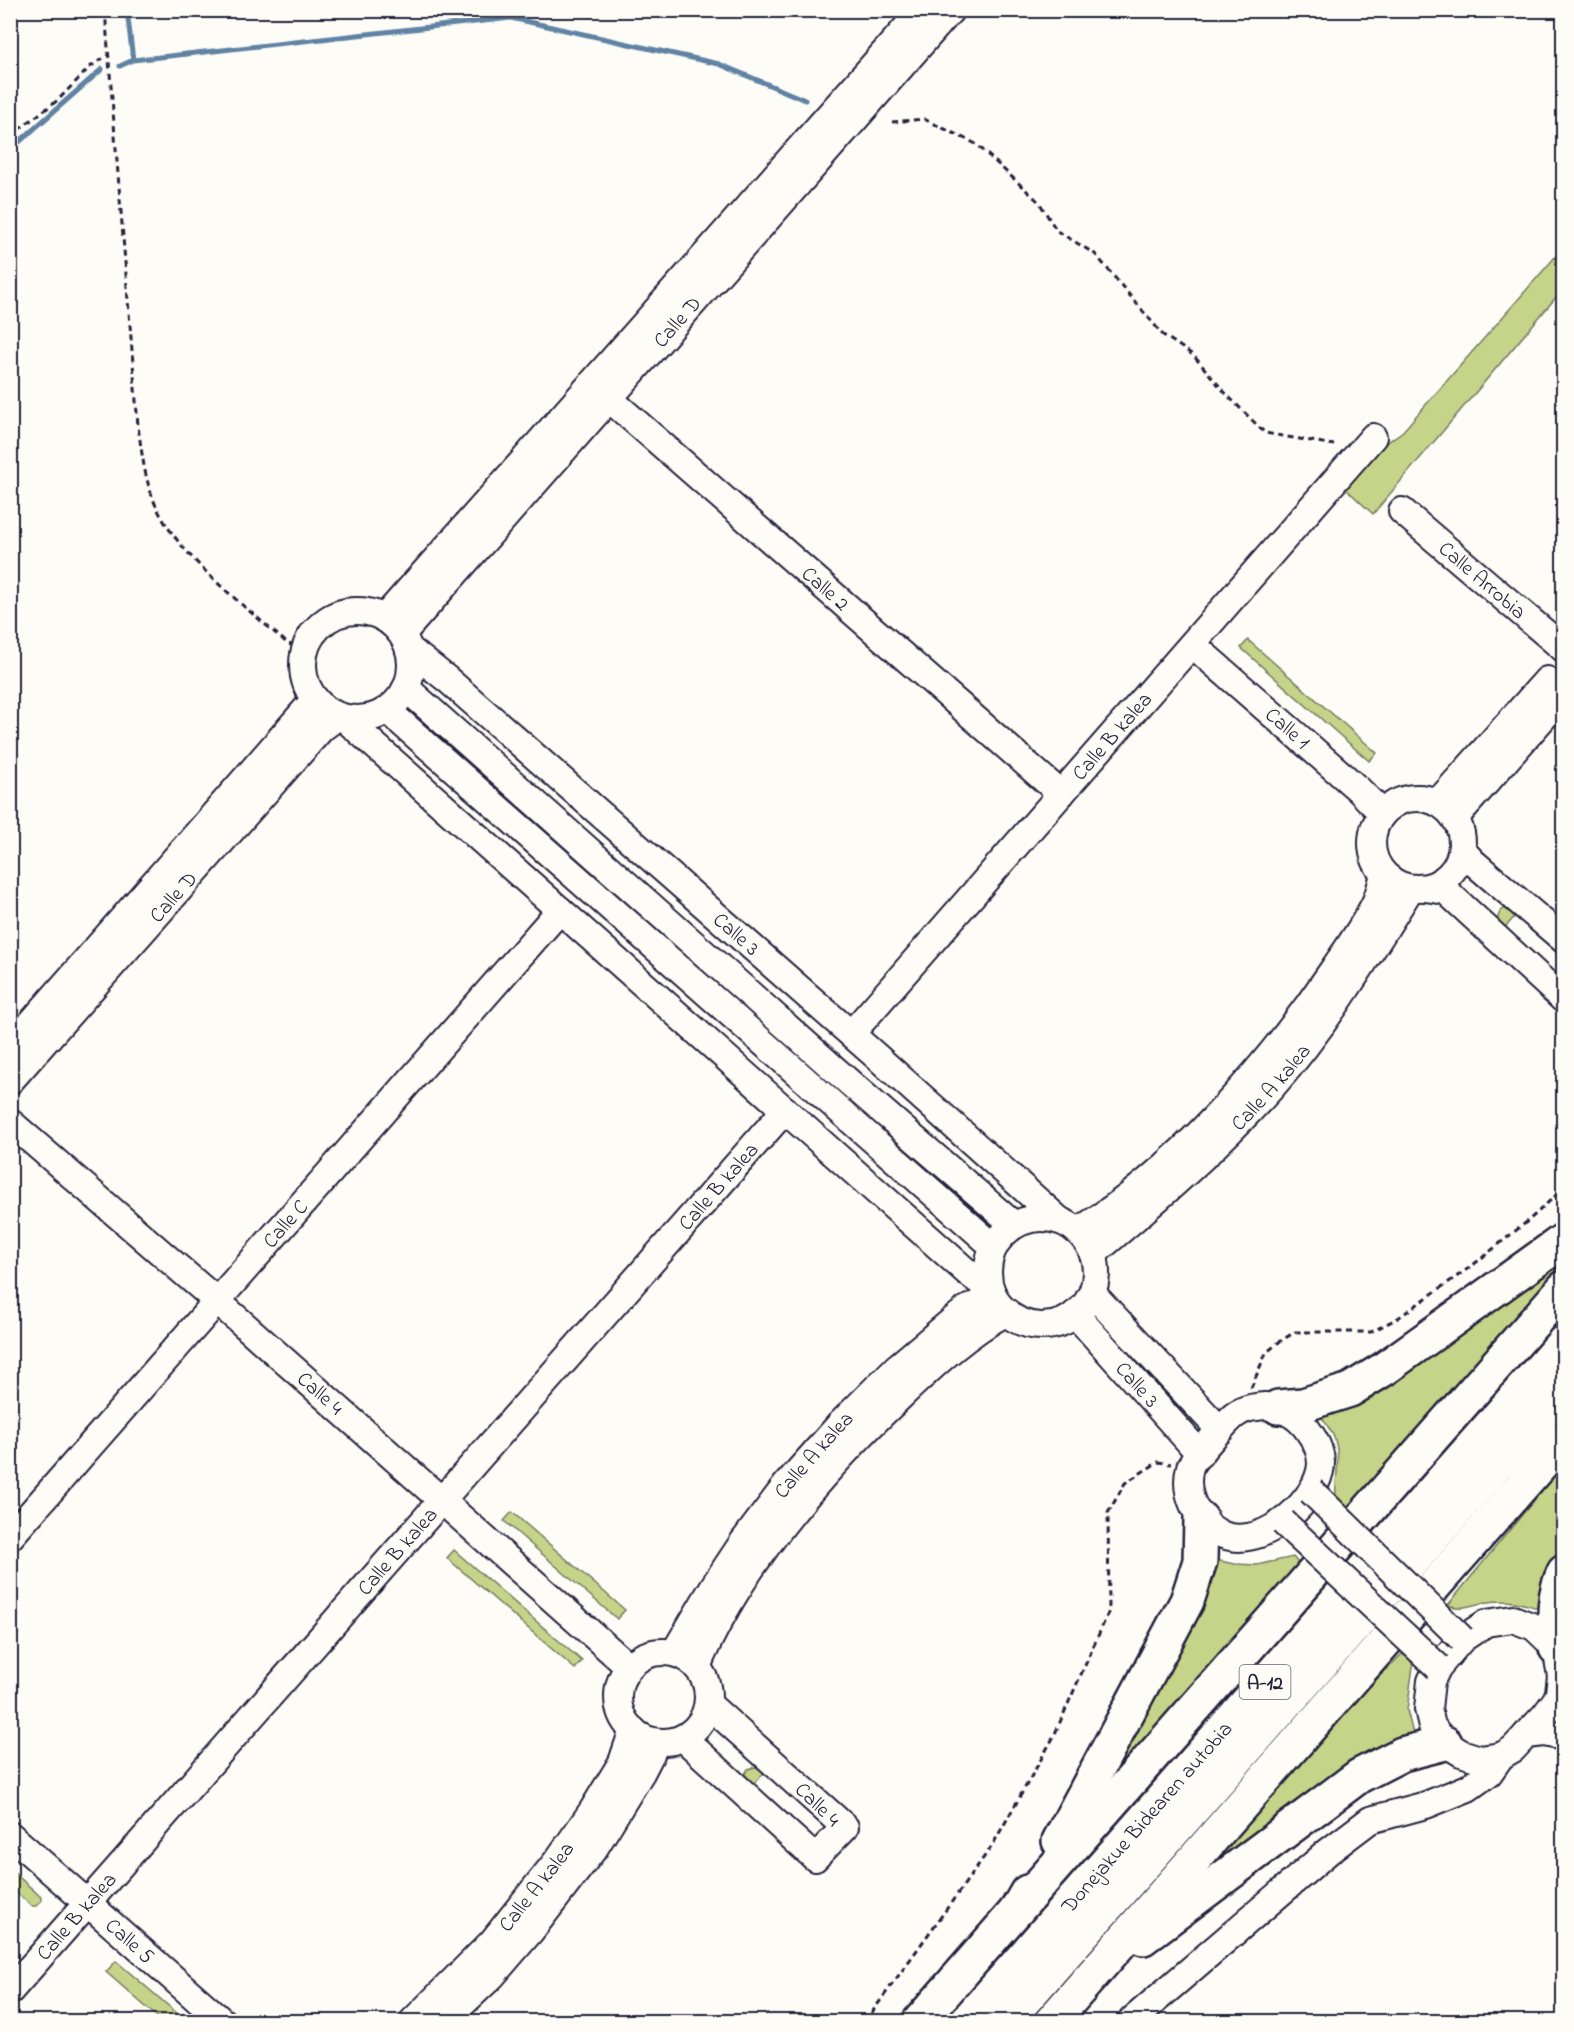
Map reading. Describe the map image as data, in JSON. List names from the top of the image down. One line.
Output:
{"streets":{"highway":["A-12","Donejakue Bidearen autobia"],"street":["Calle D","Calle Arrobia","Calle 2","Calle 1","Calle B kalea","Calle 3","Calle A kalea","Calle C","Calle 4","Calle 5"]},"crossings":[["Calle D","Calle 2"],["Calle D","Calle 3"],["Calle 2","Calle B kalea"],["Calle 1","Calle B kalea"],["Calle 1","Calle A kalea"],["Calle B kalea","Calle 3"],["Calle B kalea","Calle 4"],["Calle B kalea","Calle 5"],["Calle 3","Calle A kalea"],["Calle A kalea","Calle 4"],["Calle C","Calle 4"]]}
